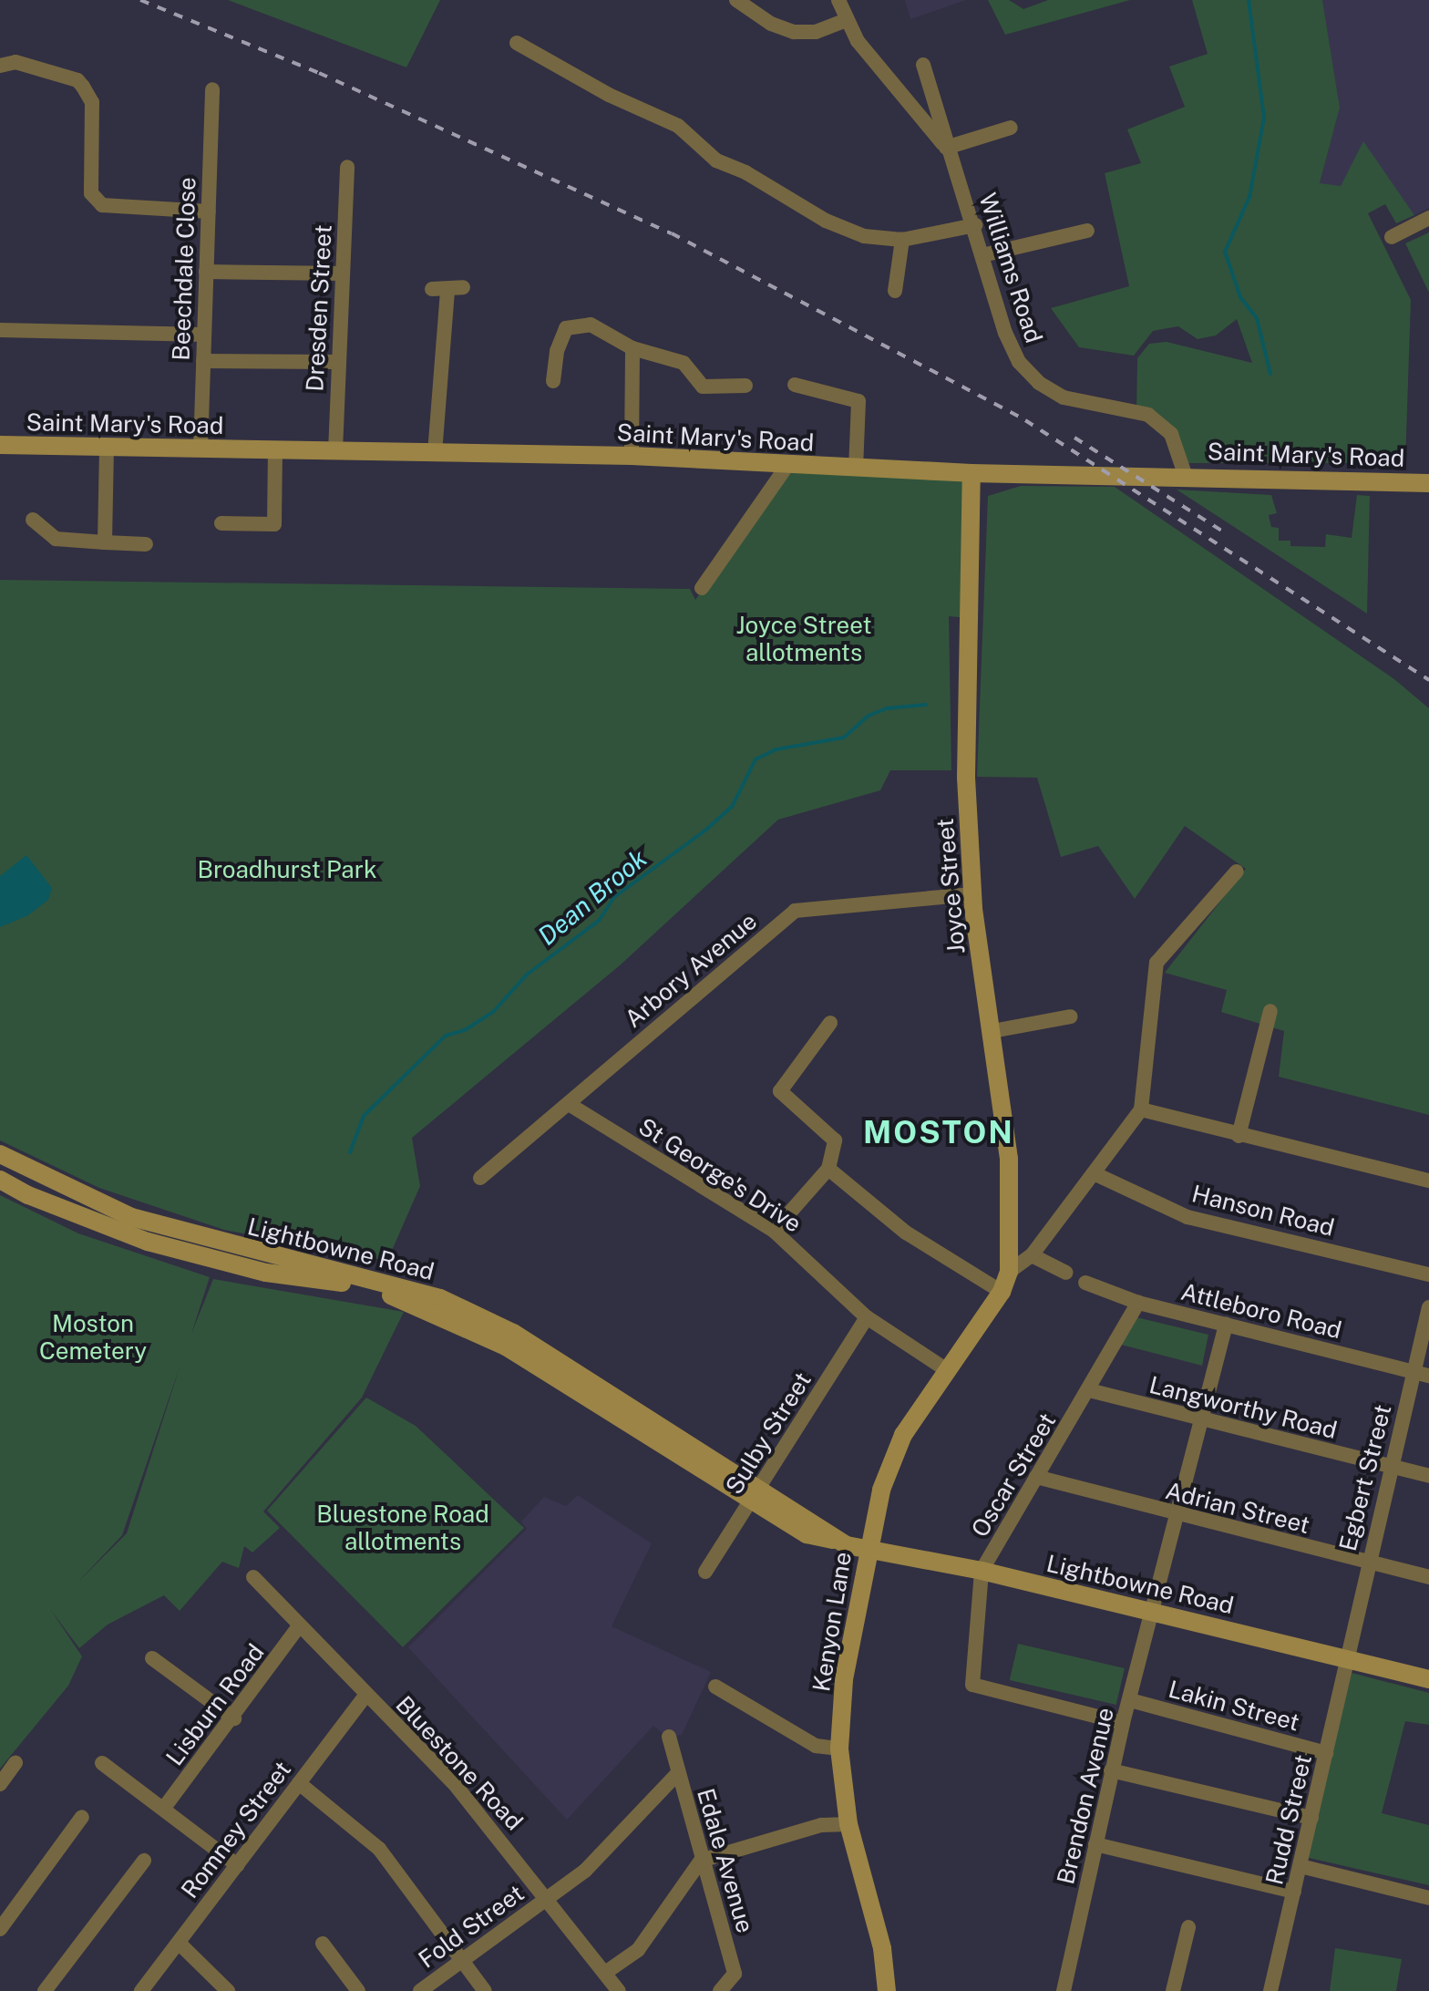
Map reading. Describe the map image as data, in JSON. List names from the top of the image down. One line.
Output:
{"streets":{"street":["Williams Road","Beechdale Close","Dresden Street","Saint Mary's Road","Joyce Street","Arbory Avenue","St George's Drive","Hanson Road","Lightbowne Road","Attleboro Road","Langworthy Road","Sulby Street","Oscar Street","Egbert Street","Adrian Street","Kenyon Lane","Lisburn Road","Lakin Street","Bluestone Road","Brendon Avenue","Rudd Street","Romney Street","Edale Avenue","Fold Street"]},"crossings":[["Williams Road","Saint Mary's Road"],["Beechdale Close","Saint Mary's Road"],["Dresden Street","Saint Mary's Road"],["Saint Mary's Road","Joyce Street"],["Joyce Street","Arbory Avenue"],["Joyce Street","Kenyon Lane"],["Arbory Avenue","St George's Drive"],["St George's Drive","Sulby Street"],["St George's Drive","Kenyon Lane"],["Lightbowne Road","Sulby Street"],["Lightbowne Road","Oscar Street"],["Lightbowne Road","Egbert Street"],["Lightbowne Road","Kenyon Lane"],["Lightbowne Road","Brendon Avenue"],["Lightbowne Road","Rudd Street"],["Attleboro Road","Oscar Street"],["Attleboro Road","Egbert Street"],["Attleboro Road","Brendon Avenue"],["Langworthy Road","Oscar Street"],["Langworthy Road","Egbert Street"],["Langworthy Road","Brendon Avenue"],["Oscar Street","Adrian Street"],["Oscar Street","Brendon Avenue"],["Egbert Street","Adrian Street"],["Egbert Street","Rudd Street"],["Adrian Street","Brendon Avenue"],["Lisburn Road","Bluestone Road"],["Lakin Street","Brendon Avenue"],["Lakin Street","Rudd Street"],["Bluestone Road","Romney Street"],["Bluestone Road","Fold Street"],["Edale Avenue","Fold Street"]],"districts":["MOSTON"],"water":["Dean Brook"],"parks":["Joyce Street allotments","Broadhurst Park","Moston Cemetery","Bluestone Road allotments"]}
